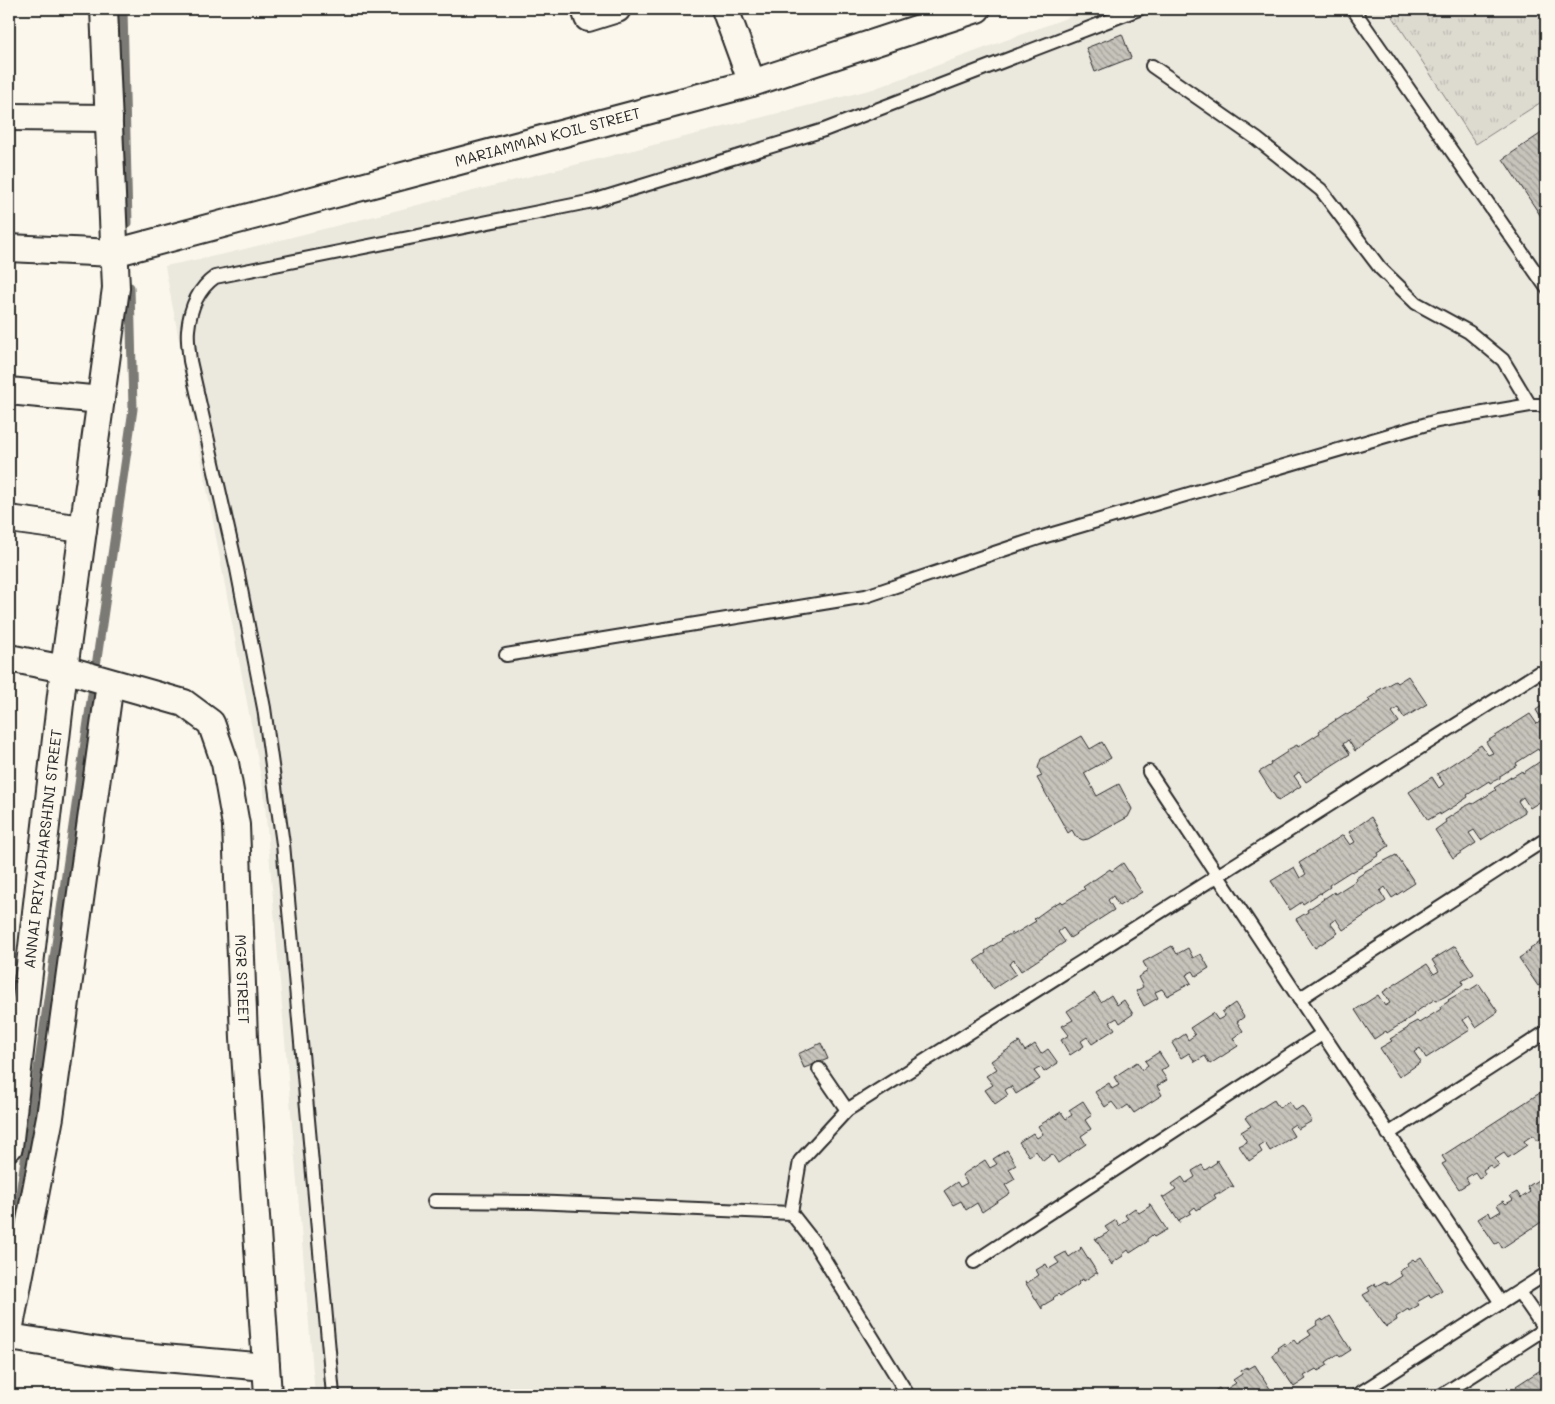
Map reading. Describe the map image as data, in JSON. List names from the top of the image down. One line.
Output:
{"streets":{"street":["MARIAMMAN KOIL STREET","ANNAI PRIYADHARSHINI STREET","MGR STREET"]},"crossings":[["MARIAMMAN KOIL STREET","ANNAI PRIYADHARSHINI STREET"],["ANNAI PRIYADHARSHINI STREET","MGR STREET"]]}
